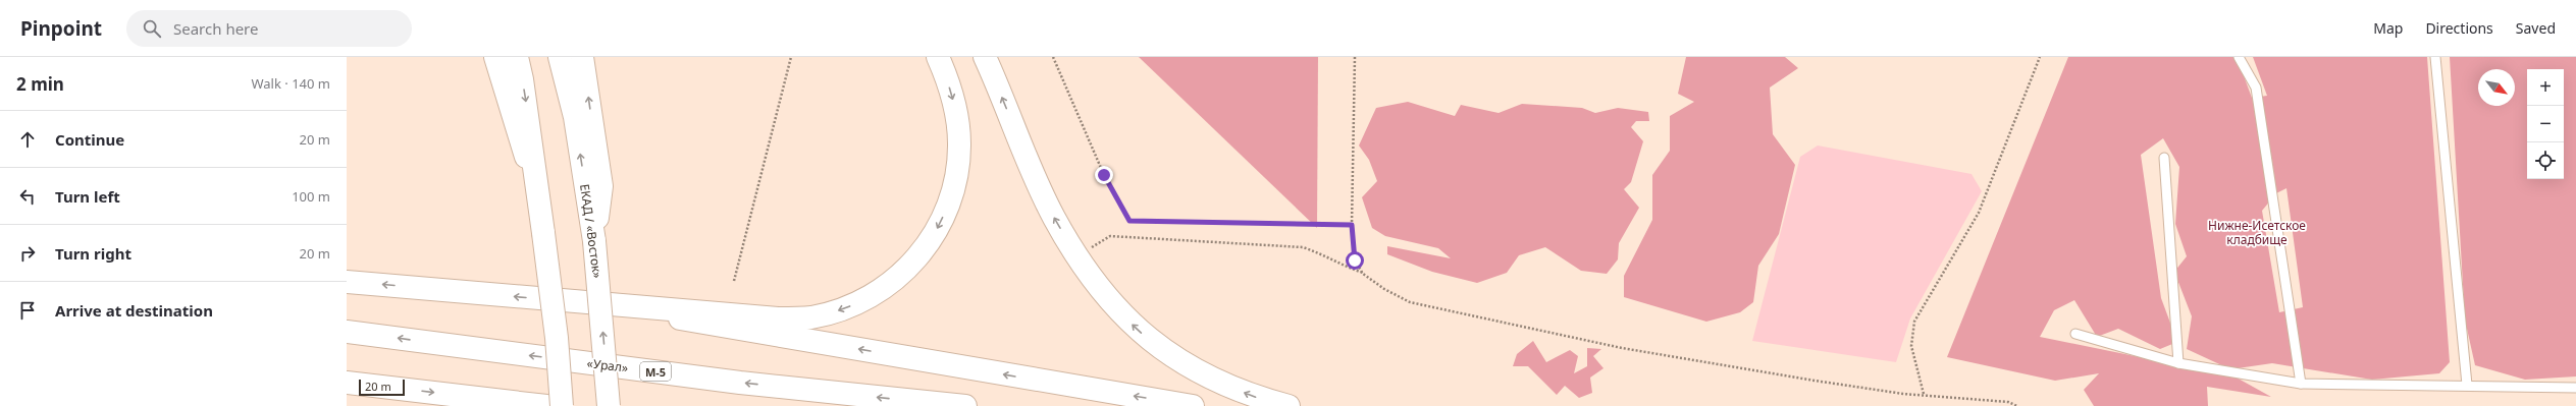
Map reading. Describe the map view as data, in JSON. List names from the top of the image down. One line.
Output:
{"streets":{"main road":["ЕКАД / «Восток»","«Урал»","М-5"]},"parks":["Нижне-Исетское кладбище"],"scale_bar":"20 m","north":"bottom right","page":{"header":"Pinpoint","search":"Search here","nav":["Map","Directions","Saved"],"heading":["2 min","Walk · 140 m"],"map_buttons":["+","−"],"list":[["Continue","20 m"],["Turn left","100 m"],["Turn right","20 m"],"Arrive at destination"],"scale":"20 m"}}
